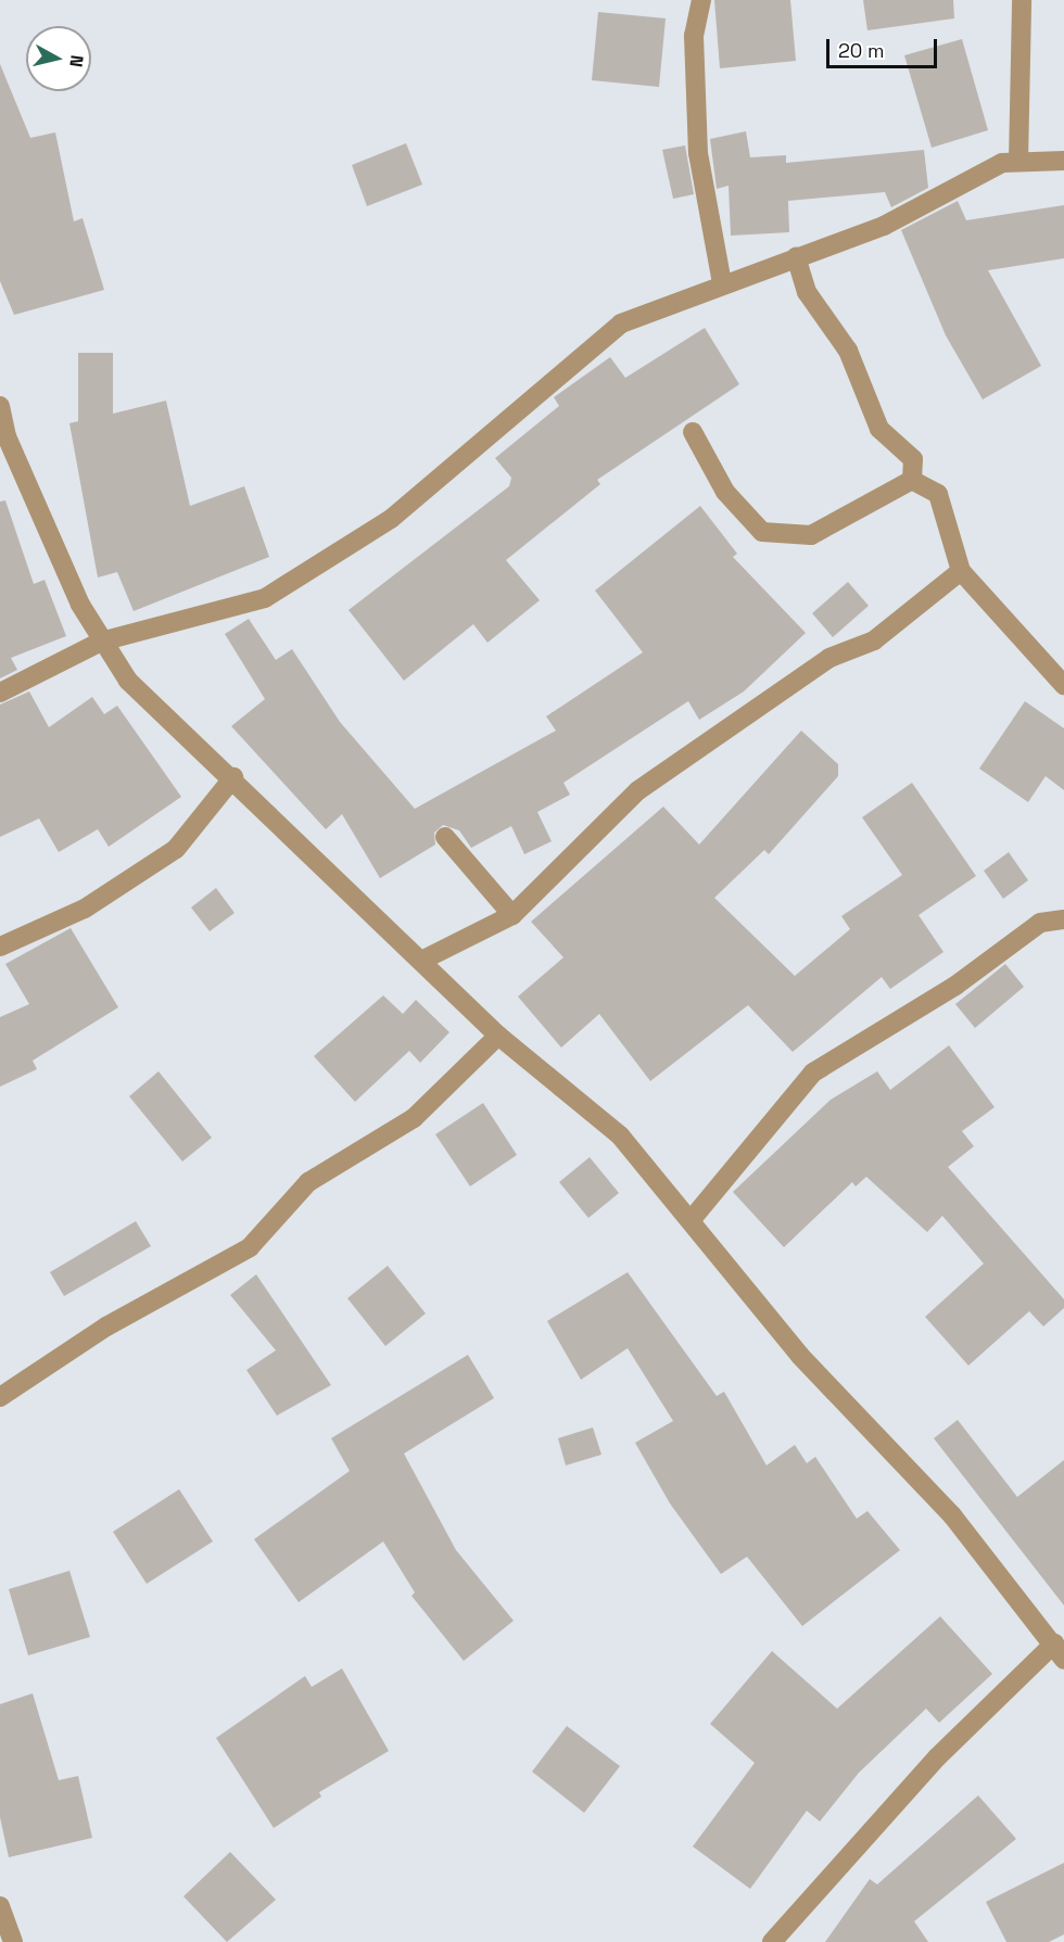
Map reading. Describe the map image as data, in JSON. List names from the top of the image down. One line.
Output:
{"scale_bar":"20 m","north":"right"}
